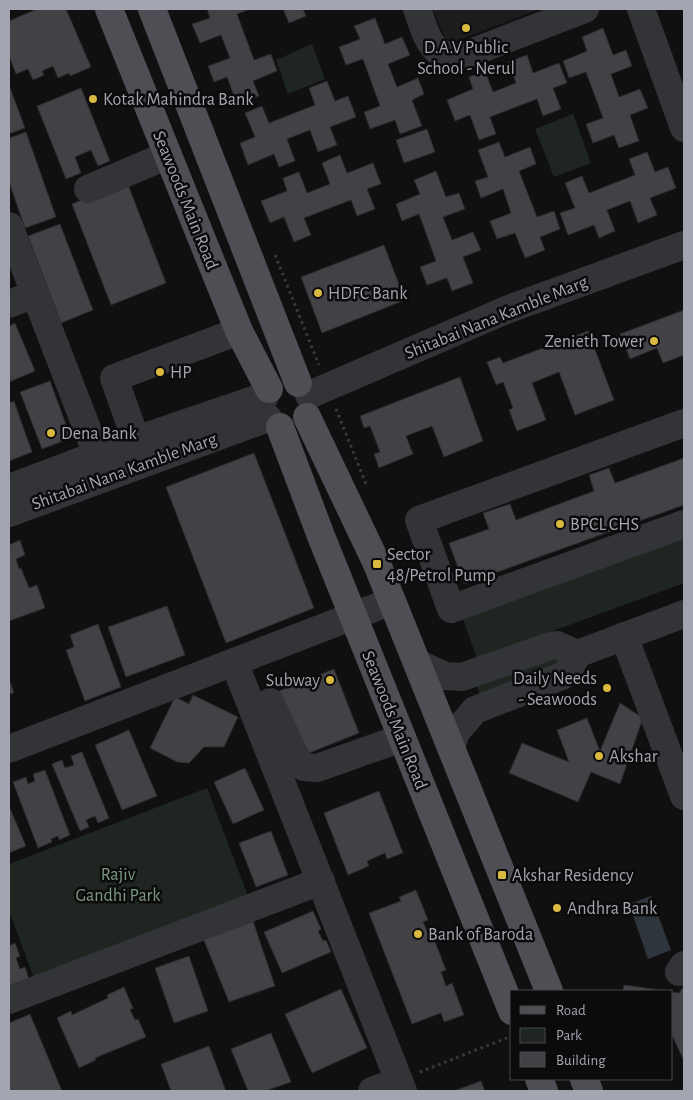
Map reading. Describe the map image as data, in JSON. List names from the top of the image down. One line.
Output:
{"streets":{"main road":["Seawoods Main Road"],"street":["Shitabai Nana Kamble Marg"]},"crossings":[["Seawoods Main Road","Shitabai Nana Kamble Marg"]],"parks":["Rajiv Gandhi Park"],"places":{"other":["D.A.V Public School - Nerul","Kotak Mahindra Bank","HDFC Bank","Zenieth Tower","HP","Dena Bank","BPCL CHS","Subway","Daily Needs - Seawoods","Akshar","Andhra Bank","Bank of Baroda"],"transit":["Sector 48/Petrol Pump","Akshar Residency"]},"legend":["Road","Park","Building"]}
